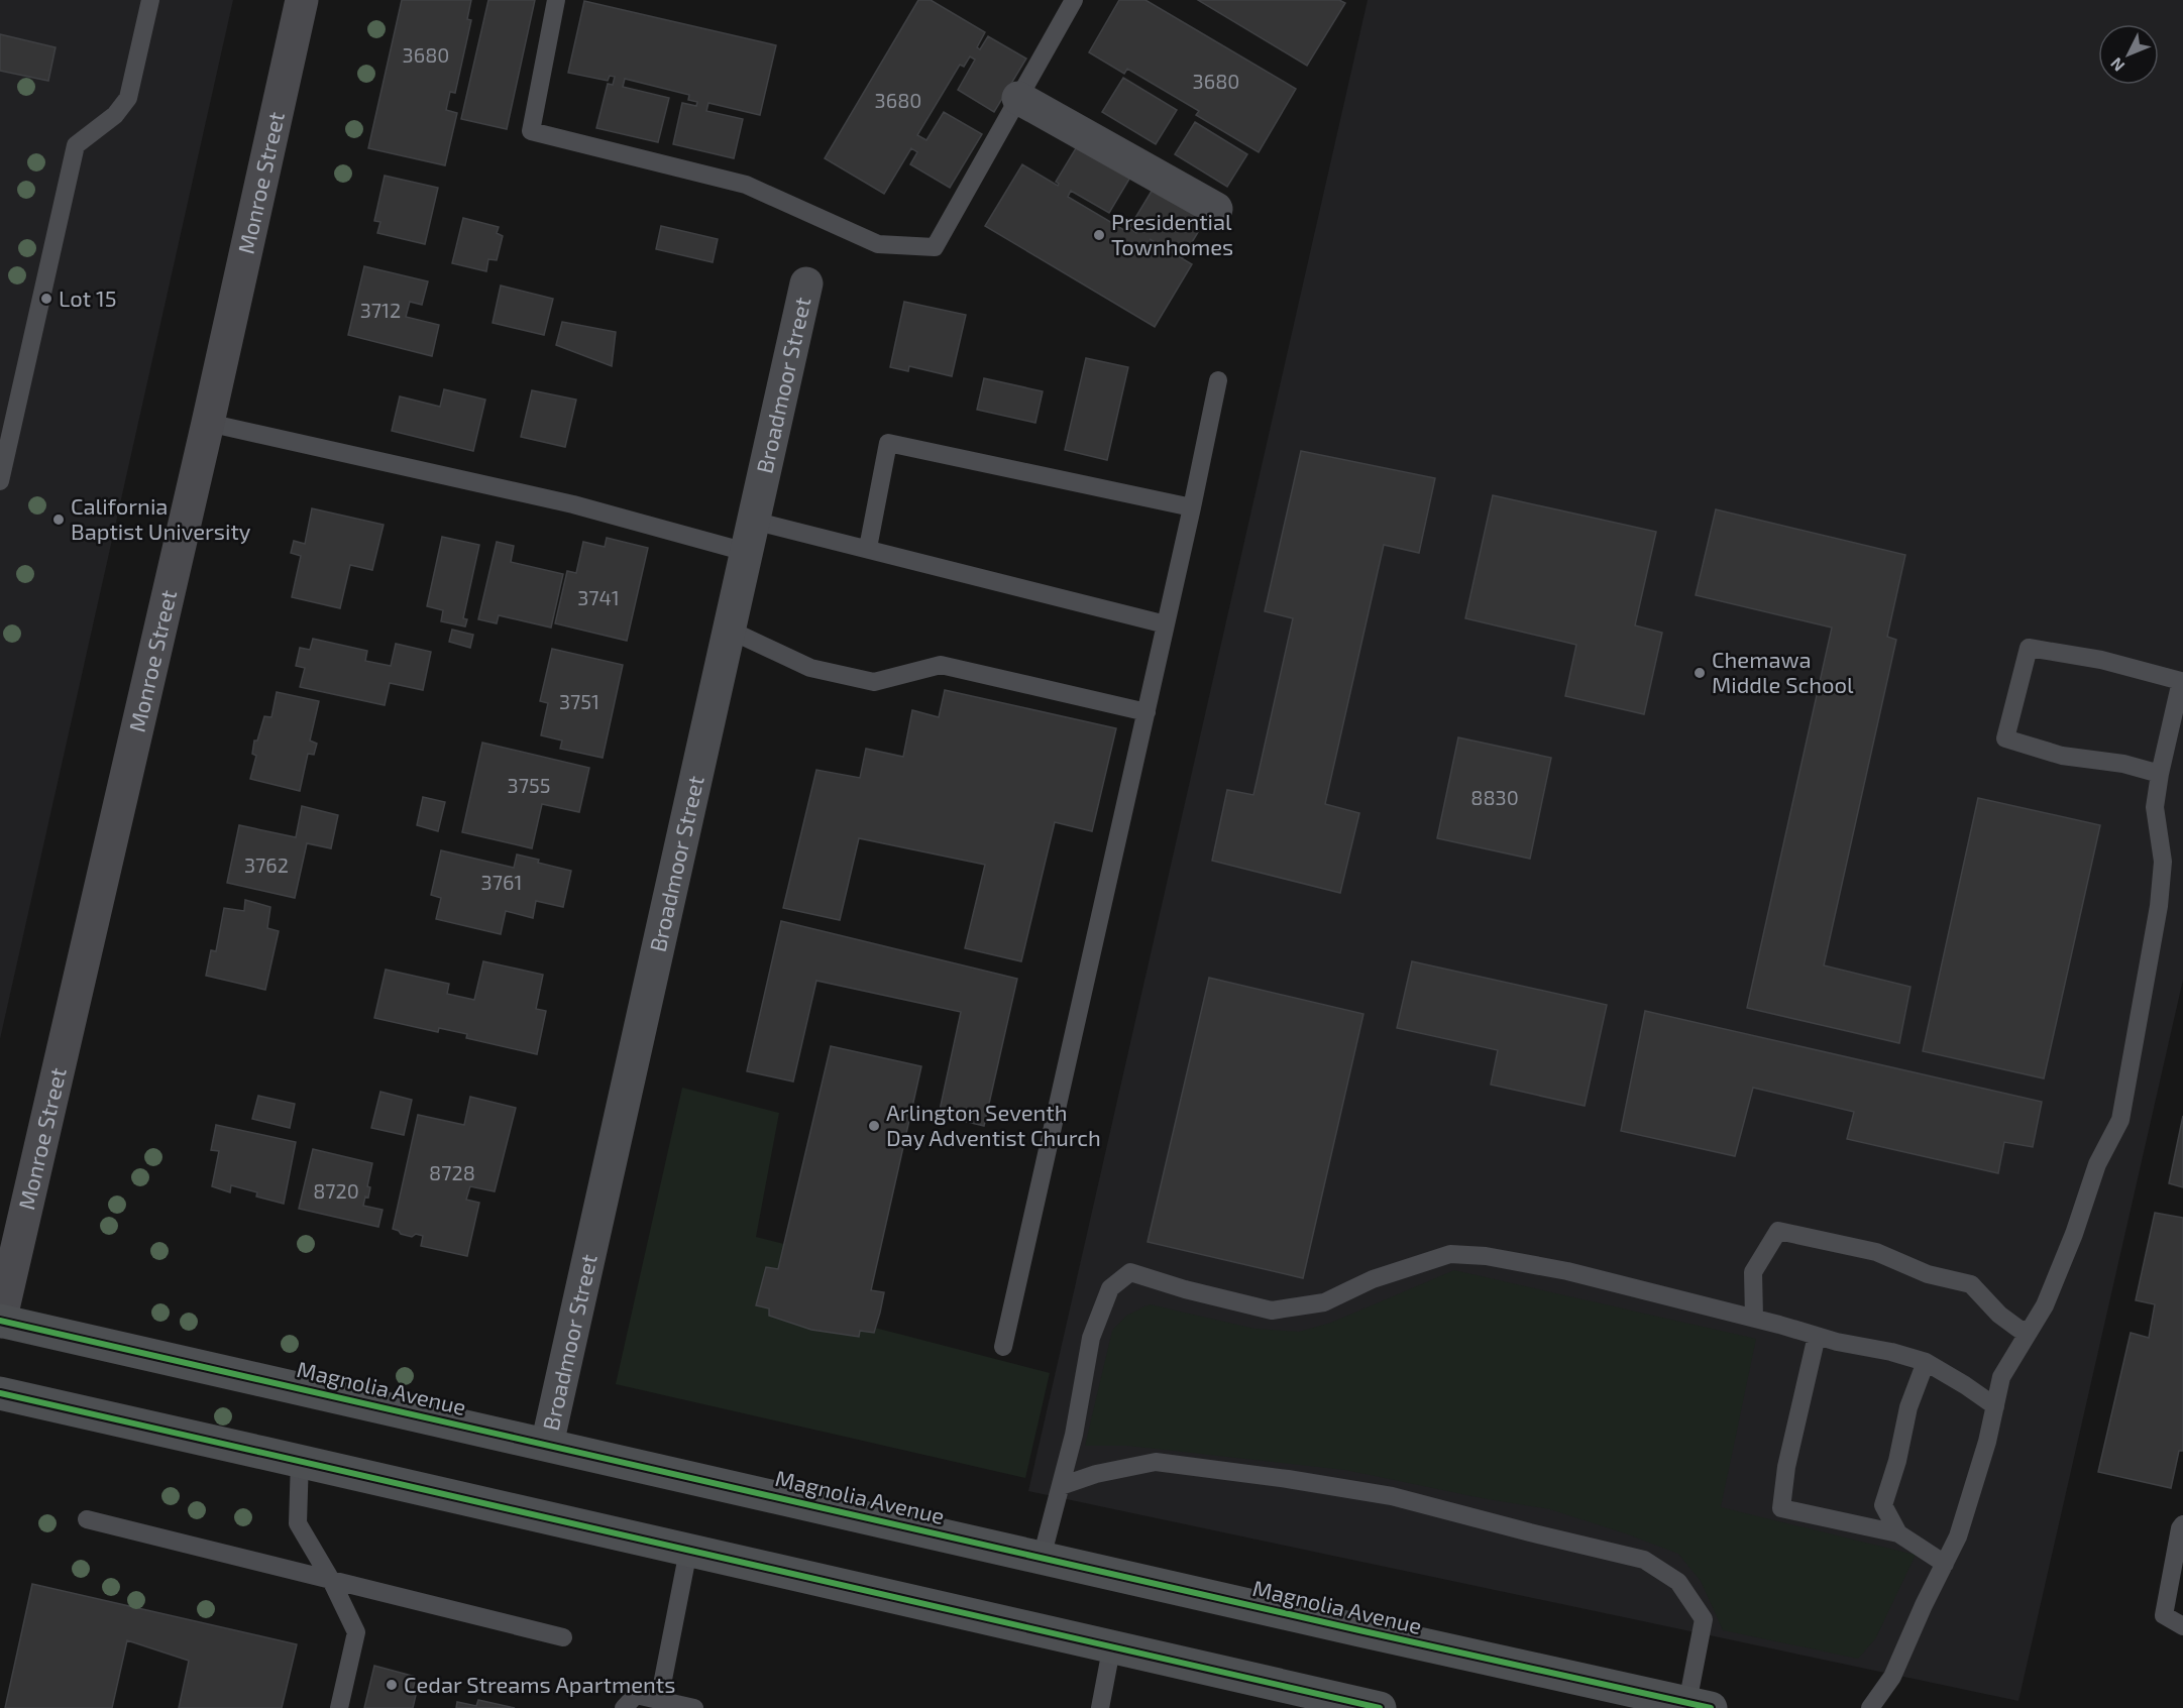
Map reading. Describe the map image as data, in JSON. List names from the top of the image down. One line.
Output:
{"streets":{"main road":["Magnolia Avenue"],"street":["Monroe Street","Broadmoor Street"]},"crossings":[["Monroe Street","Magnolia Avenue"],["Broadmoor Street","Magnolia Avenue"]],"places":["Presidential Townhomes","Lot 15","California Baptist University","Chemawa Middle School","Arlington Seventh Day Adventist Church","Cedar Streams Apartments"],"house_numbers":["3680","3680","3680","3712","3741","3751","3755","8830","3762","3761","8728","8720"],"north":"bottom left"}
